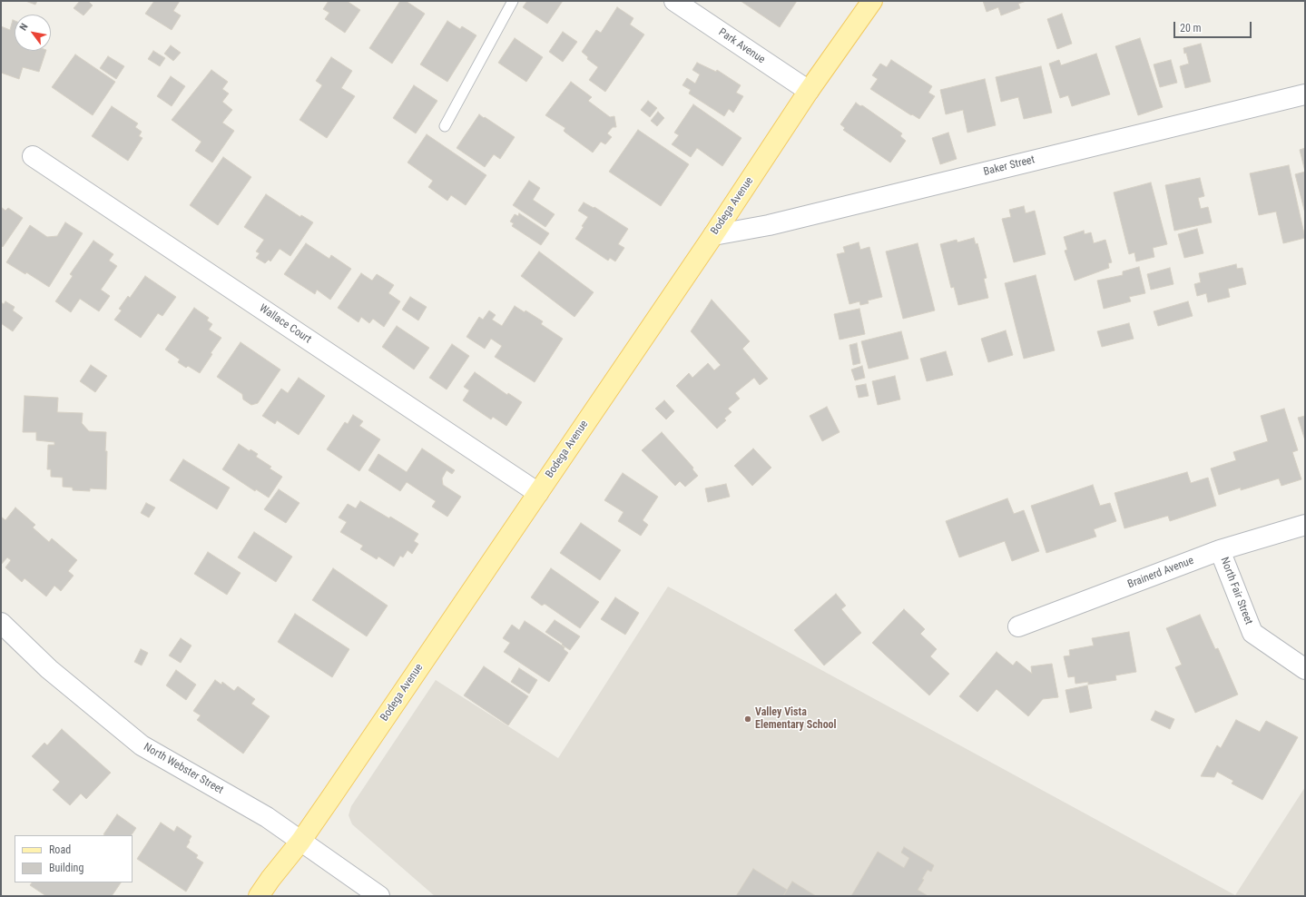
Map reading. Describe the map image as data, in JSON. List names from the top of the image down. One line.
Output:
{"streets":{"main road":["Bodega Avenue"],"street":["Park Avenue","Baker Street","Wallace Court","Brainerd Avenue","North Fair Street","North Webster Street"]},"crossings":[["Park Avenue","Bodega Avenue"],["Baker Street","Bodega Avenue"],["Bodega Avenue","Wallace Court"],["Bodega Avenue","North Webster Street"],["Brainerd Avenue","North Fair Street"]],"places":["Valley Vista Elementary School"],"legend":["Road","Building"],"scale_bar":"20 m","north":"top left"}
